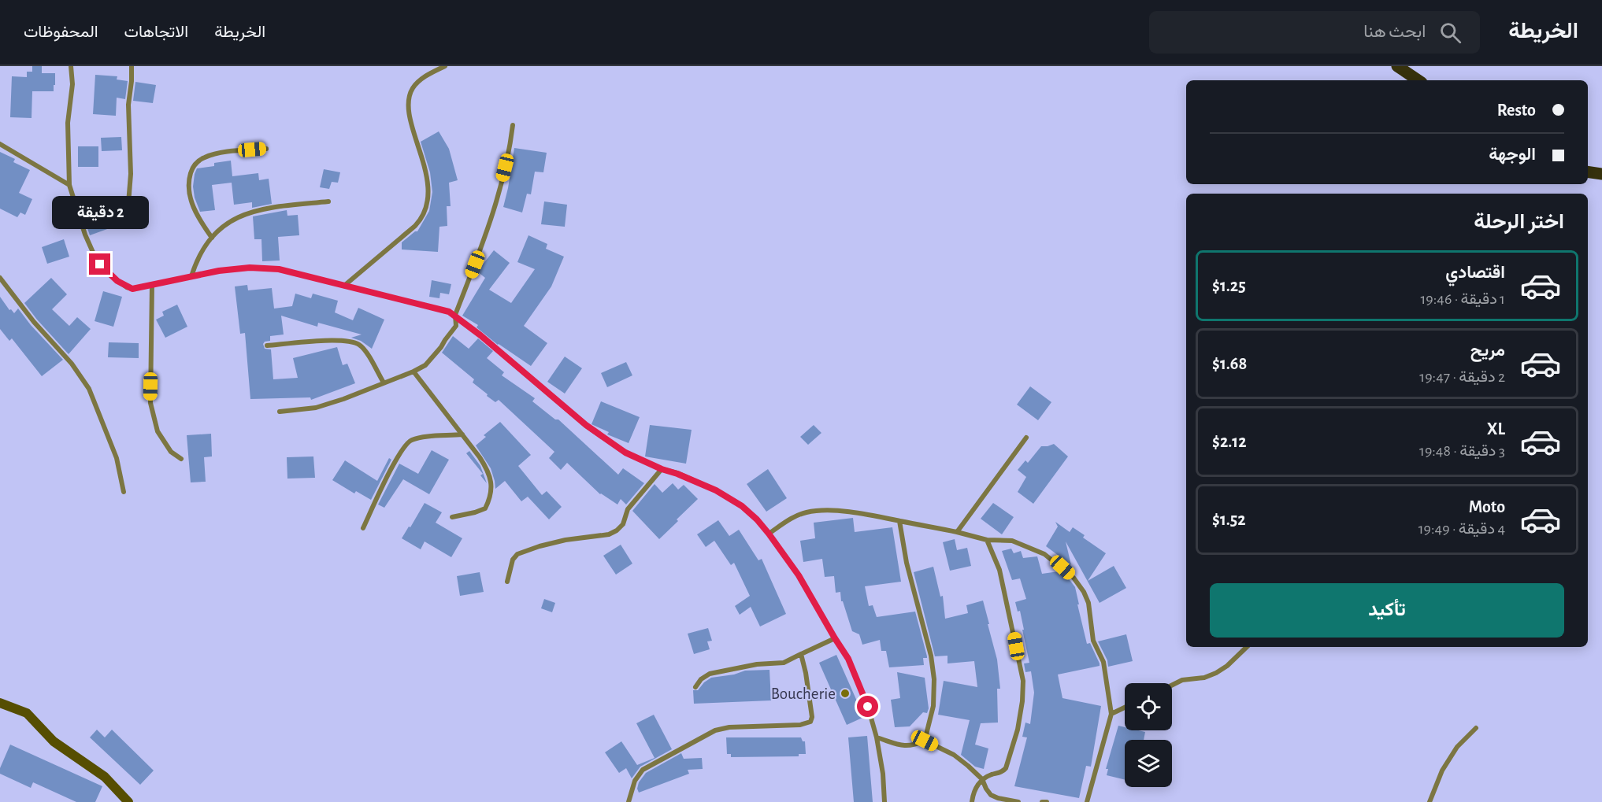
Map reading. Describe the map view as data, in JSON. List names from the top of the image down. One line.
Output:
{"places":["Boucherie"],"page":{"header":"الخريطة","search":"ابحث هنا","nav":["الخريطة","الاتجاهات","المحفوظات"],"banner":["Resto","الوجهة"],"heading":"اختر الرحلة","bubble":"2 دقيقة","list":[{"name":"اقتصادي","note":"1 دقيقة · 19:46","value":"$1.25"},{"name":"مريح","note":"2 دقيقة · 19:47","value":"$1.68"},{"name":"XL","note":"3 دقيقة · 19:48","value":"$2.12"},{"name":"Moto","note":"4 دقيقة · 19:49","value":"$1.52"}],"buttons":"تأكيد"}}
